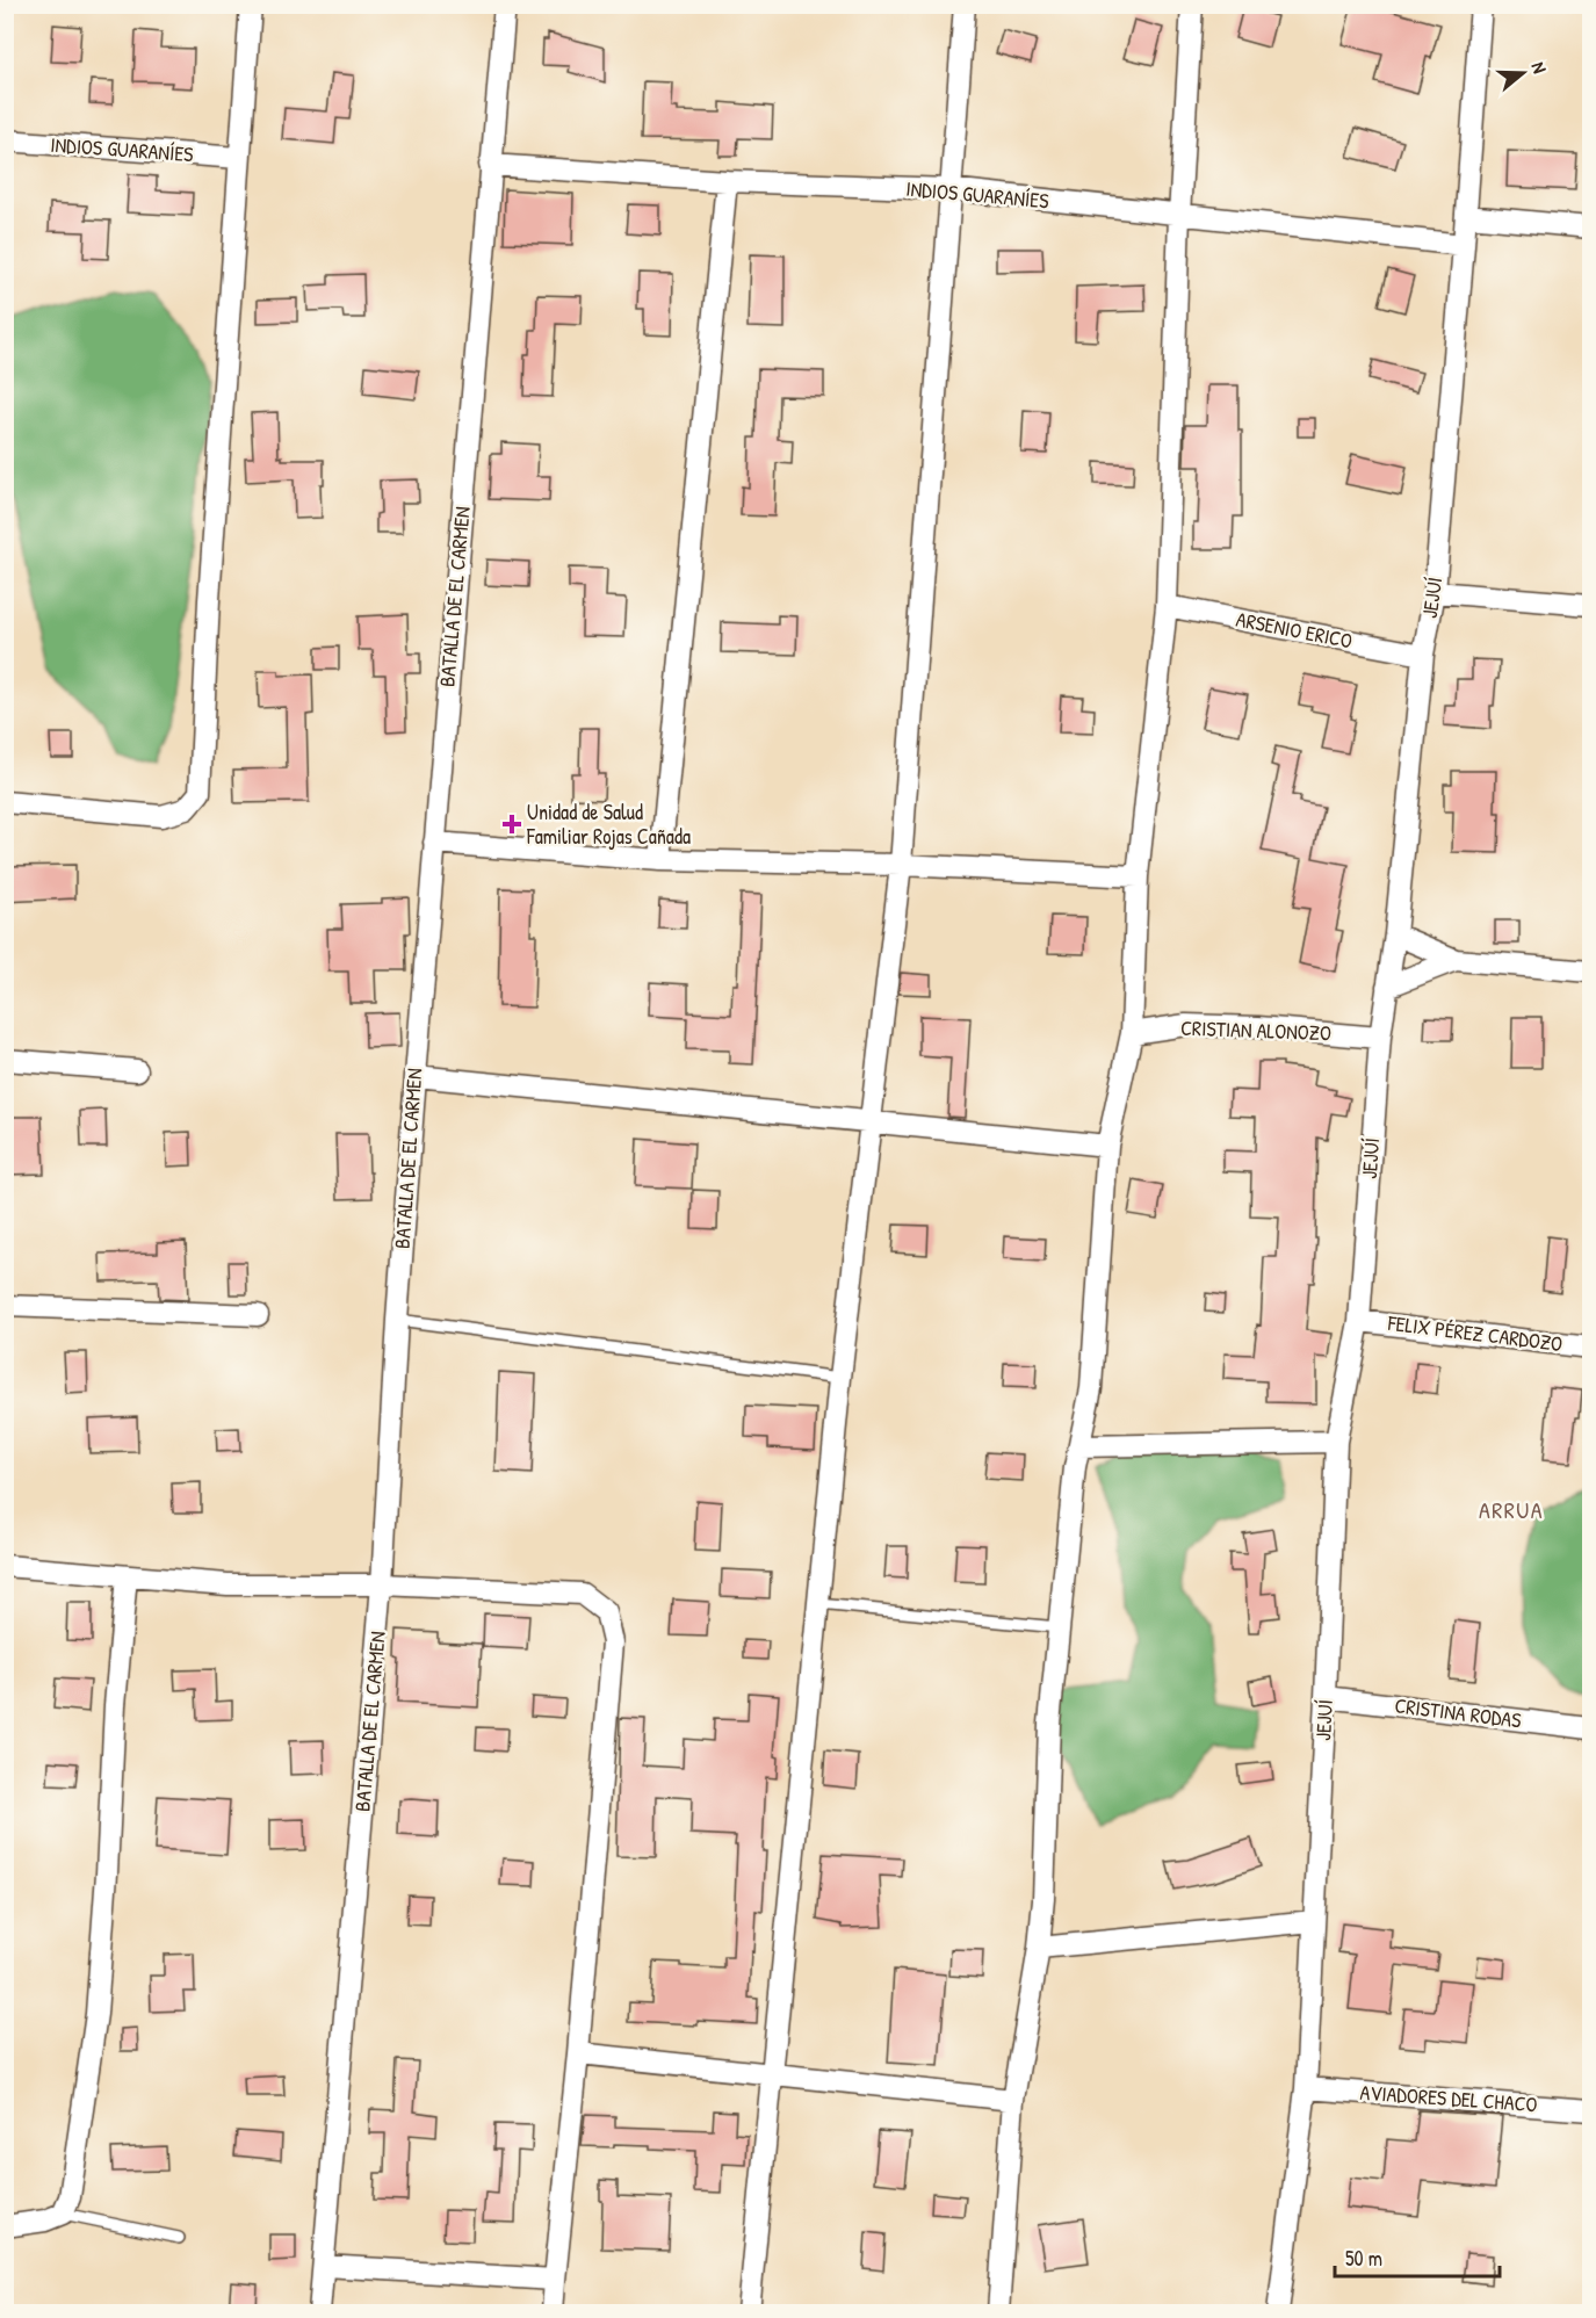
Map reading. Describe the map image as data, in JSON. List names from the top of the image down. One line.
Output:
{"streets":{"street":["INDIOS GUARANÍES","BATALLA DE EL CARMEN","JEJUÍ","ARSENIO ERICO","CRISTIAN ALONOZO","FELIX PÉREZ CARDOZO","CRISTINA RODAS","AVIADORES DEL CHACO"]},"crossings":[["INDIOS GUARANÍES","BATALLA DE EL CARMEN"],["INDIOS GUARANÍES","JEJUÍ"],["JEJUÍ","ARSENIO ERICO"],["JEJUÍ","CRISTIAN ALONOZO"],["JEJUÍ","FELIX PÉREZ CARDOZO"],["JEJUÍ","CRISTINA RODAS"],["JEJUÍ","AVIADORES DEL CHACO"]],"districts":["ARRUA"],"places":{"health":["Unidad de Salud Familiar Rojas Cañada"]},"scale_bar":"50 m","north":"right"}
